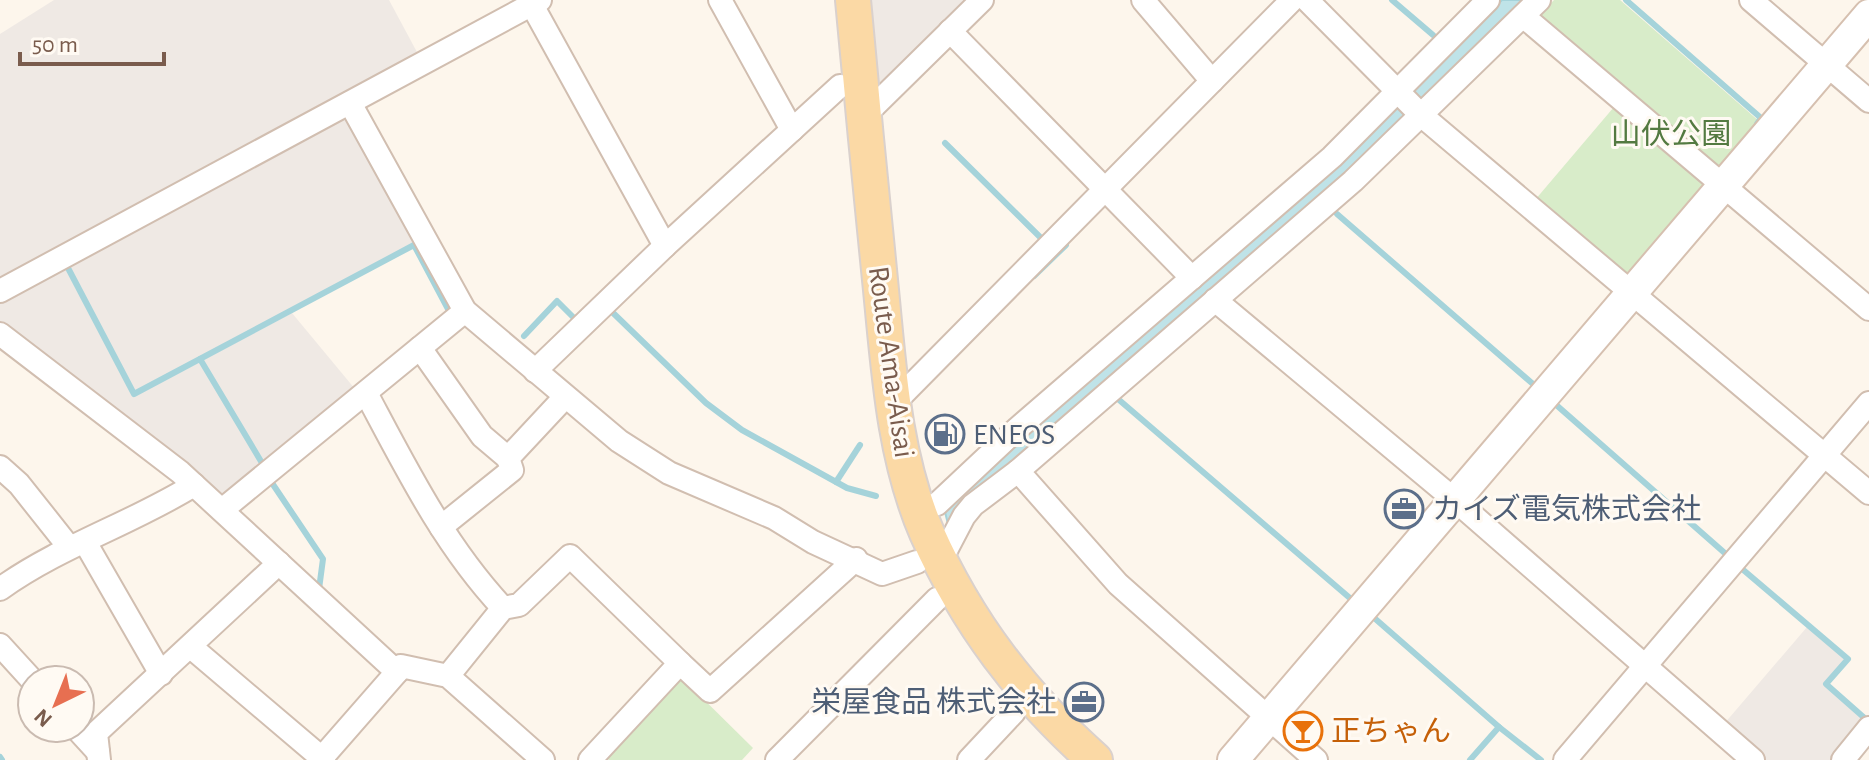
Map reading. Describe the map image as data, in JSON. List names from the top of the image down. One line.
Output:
{"streets":{"main road":["Route Ama-Aisai"]},"parks":["山伏公園"],"places":{"fuel station":["ENEOS"],"office":["カイズ電気株式会社","栄屋食品 株式会社"],"bar":["正ちゃん"]},"scale_bar":"50 m","north":"bottom left"}
